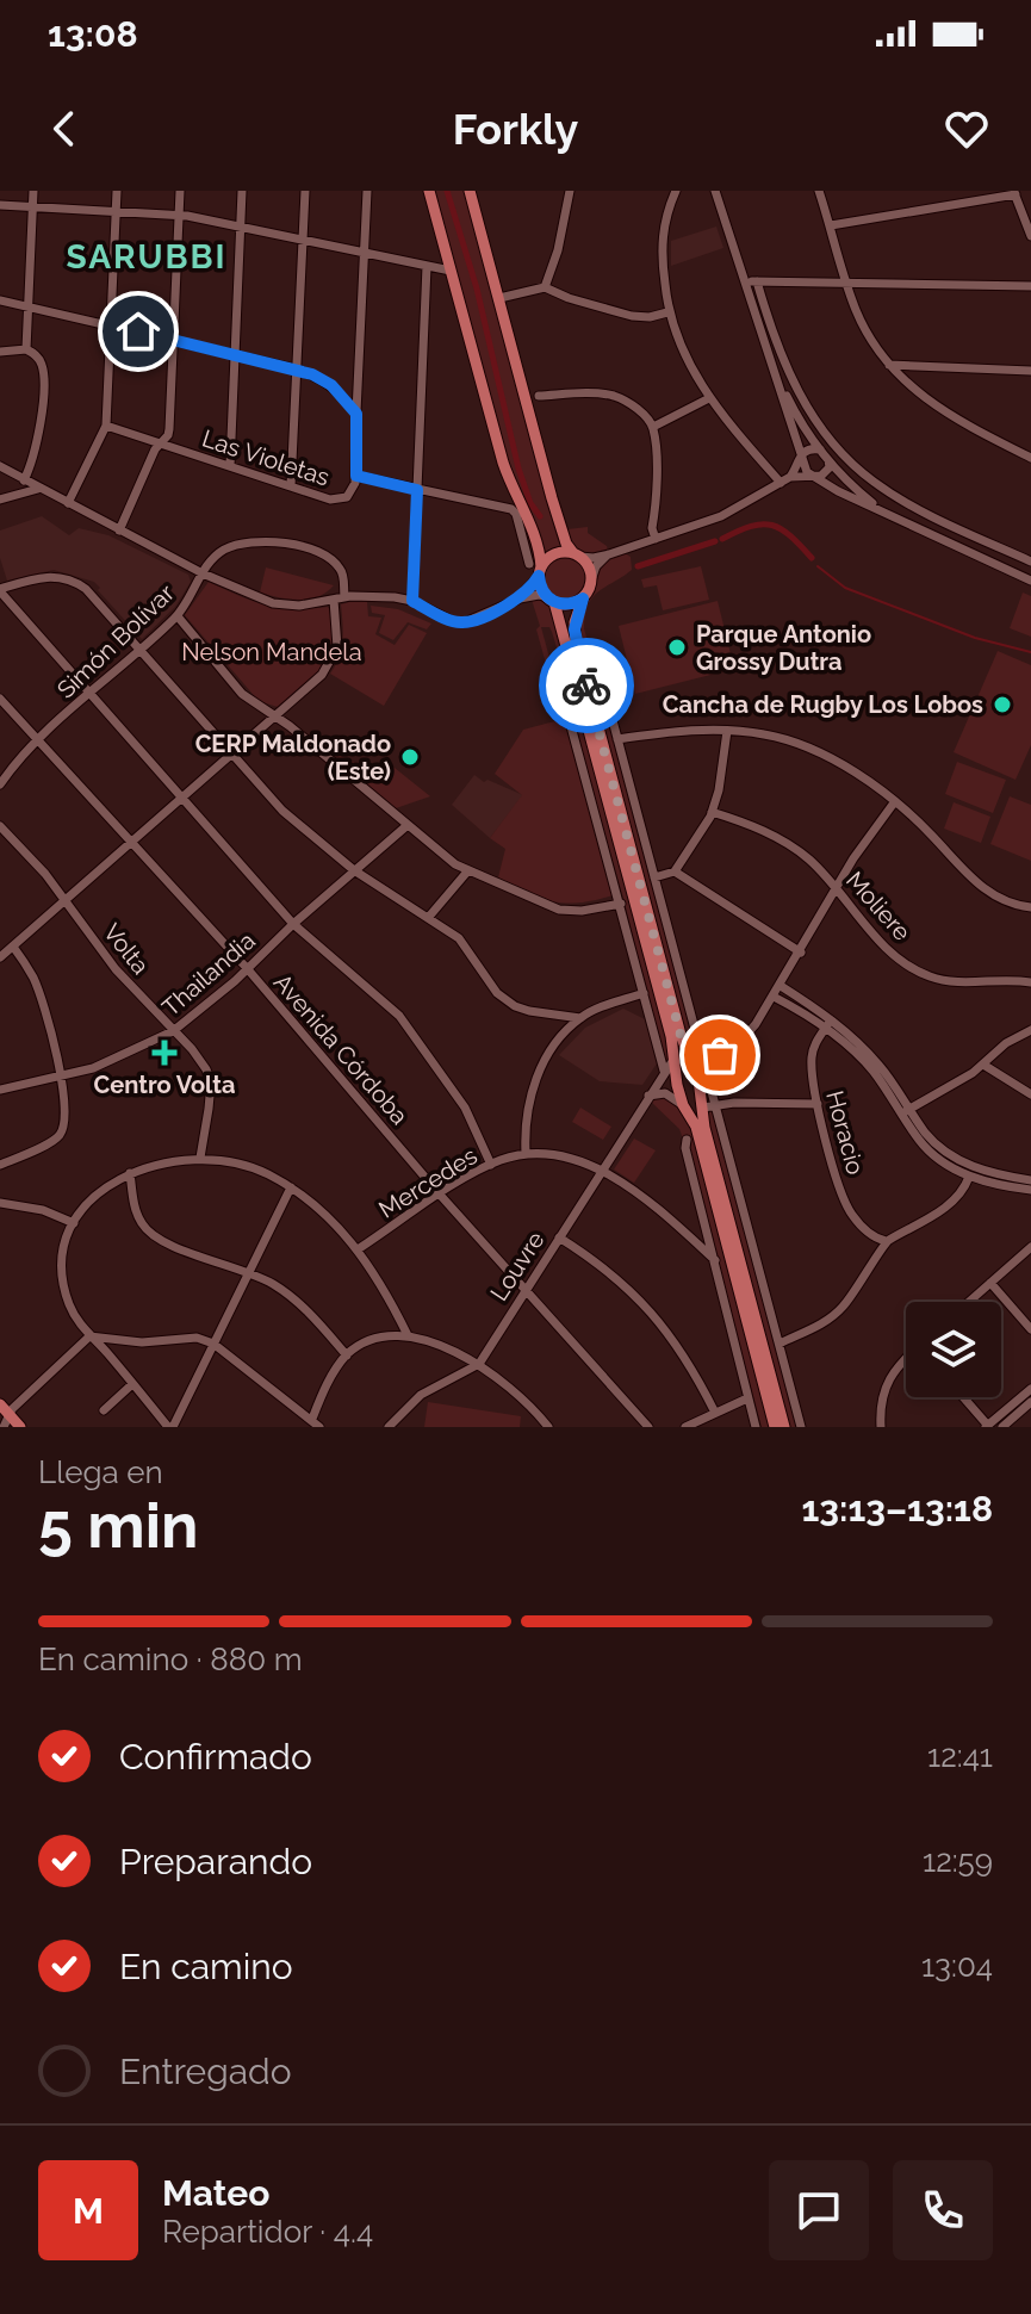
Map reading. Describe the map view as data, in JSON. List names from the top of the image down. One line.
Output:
{"streets":{"street":["Las Violetas","Simón Bolívar","Moliere","Volta","Thailandia","Avenida Córdoba","Horacio","Mercedes","Louvre"]},"crossings":[["Simón Bolívar","Avenida Córdoba"],["Volta","Thailandia"],["Thailandia","Avenida Córdoba"],["Avenida Córdoba","Mercedes"],["Avenida Córdoba","Louvre"],["Mercedes","Louvre"]],"districts":["SARUBBI"],"parks":["Nelson Mandela"],"places":{"other":["Parque Antonio Grossy Dutra","Cancha de Rugby Los Lobos","CERP Maldonado (Este)"],"health":["Centro Volta"]},"page":{"status":"13:08","header":"Forkly","heading":["5 min","Llega en","13:13–13:18"],"panel":["Mateo","Repartidor · 4.4"],"bar":"En camino · 880 m","list":[["Confirmado","12:41"],["Preparando","12:59"],["En camino","13:04"],"Entregado"],"round":"M"}}
